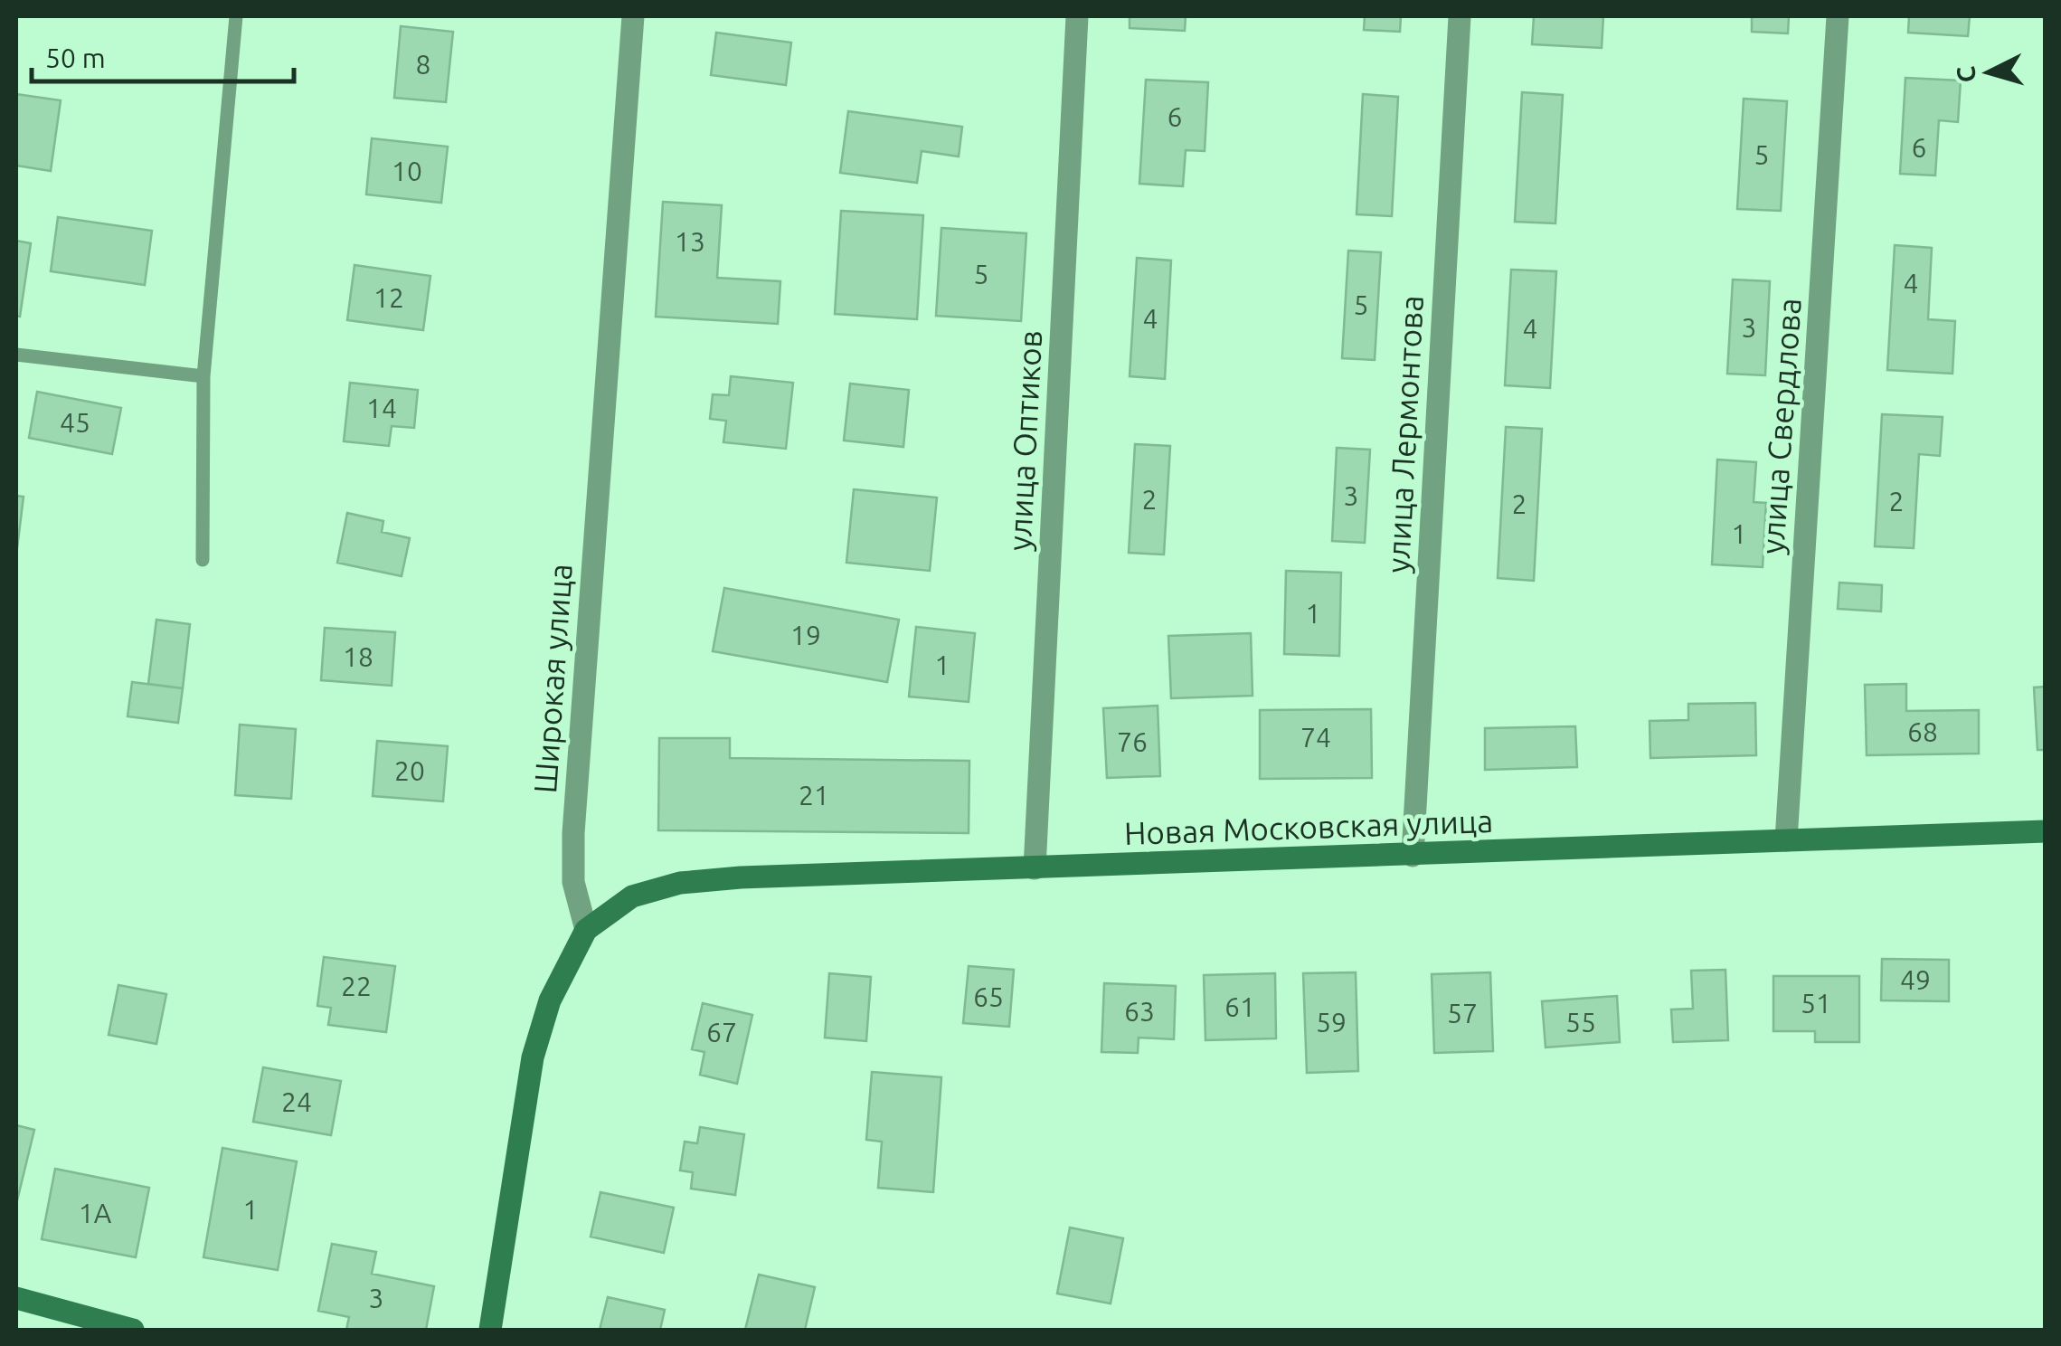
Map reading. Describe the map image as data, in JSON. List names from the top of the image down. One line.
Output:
{"streets":{"street":["улица Свердлова","улица Лермонтова","улица Оптиков","Широкая улица","Новая Московская улица"]},"crossings":[["улица Свердлова","Новая Московская улица"],["улица Лермонтова","Новая Московская улица"],["улица Оптиков","Новая Московская улица"],["Широкая улица","Новая Московская улица"]],"house_numbers":["8","6","6","5","10","13","5","4","12","5","4","3","4","14","45","3","2","2","2","1","1","19","18","1","68","74","76","20","21","49","22","65","51","61","63","57","59","55","67","24","1","1А","3"],"scale_bar":"50 m","north":"left"}
